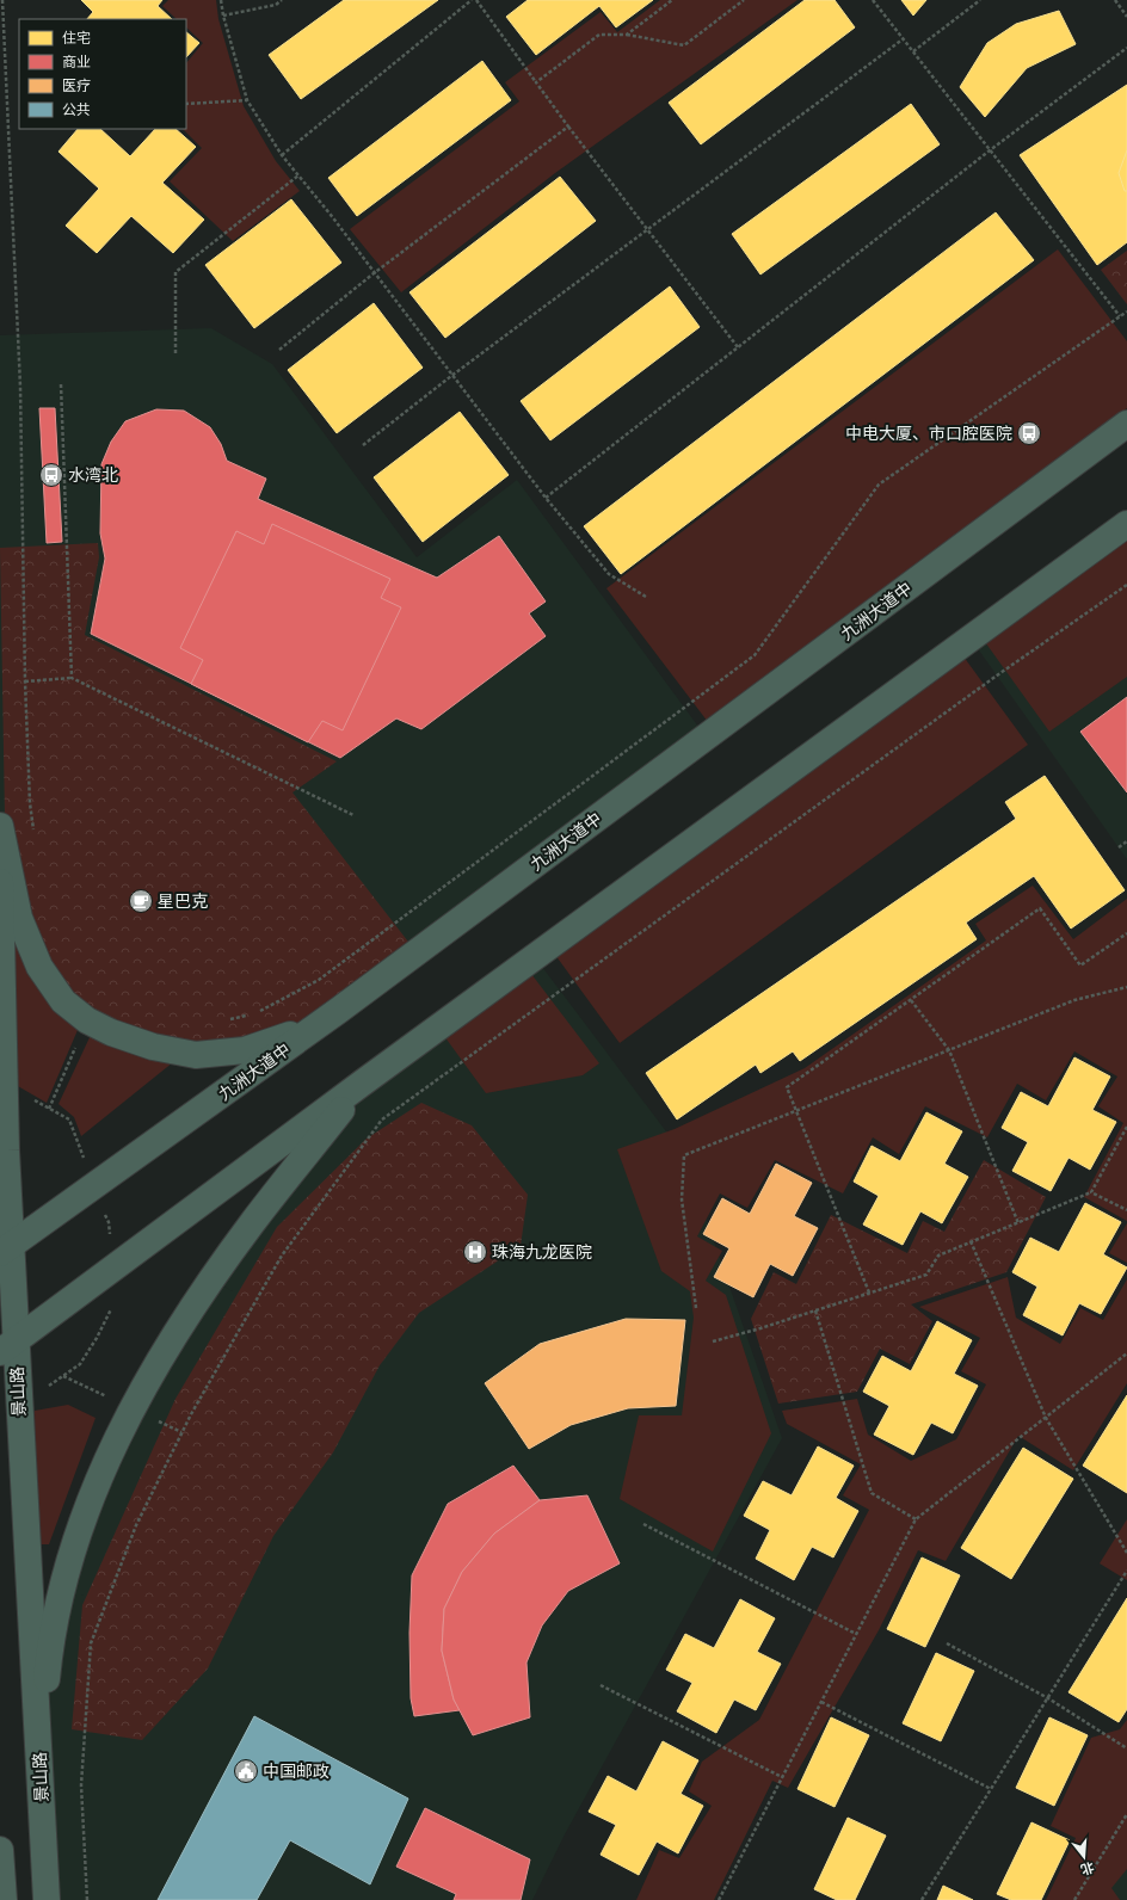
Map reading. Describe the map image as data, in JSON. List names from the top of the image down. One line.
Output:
{"streets":{"main road":["九洲大道中","景山路"]},"crossings":[["九洲大道中","景山路"]],"places":{"bus stop":["中电大厦、市口腔医院","水湾北"],"cafe":["星巴克"],"hospital":["珠海九龙医院"],"public building":["中国邮政"]},"legend":["住宅","商业","医疗","公共"],"north":"bottom"}
